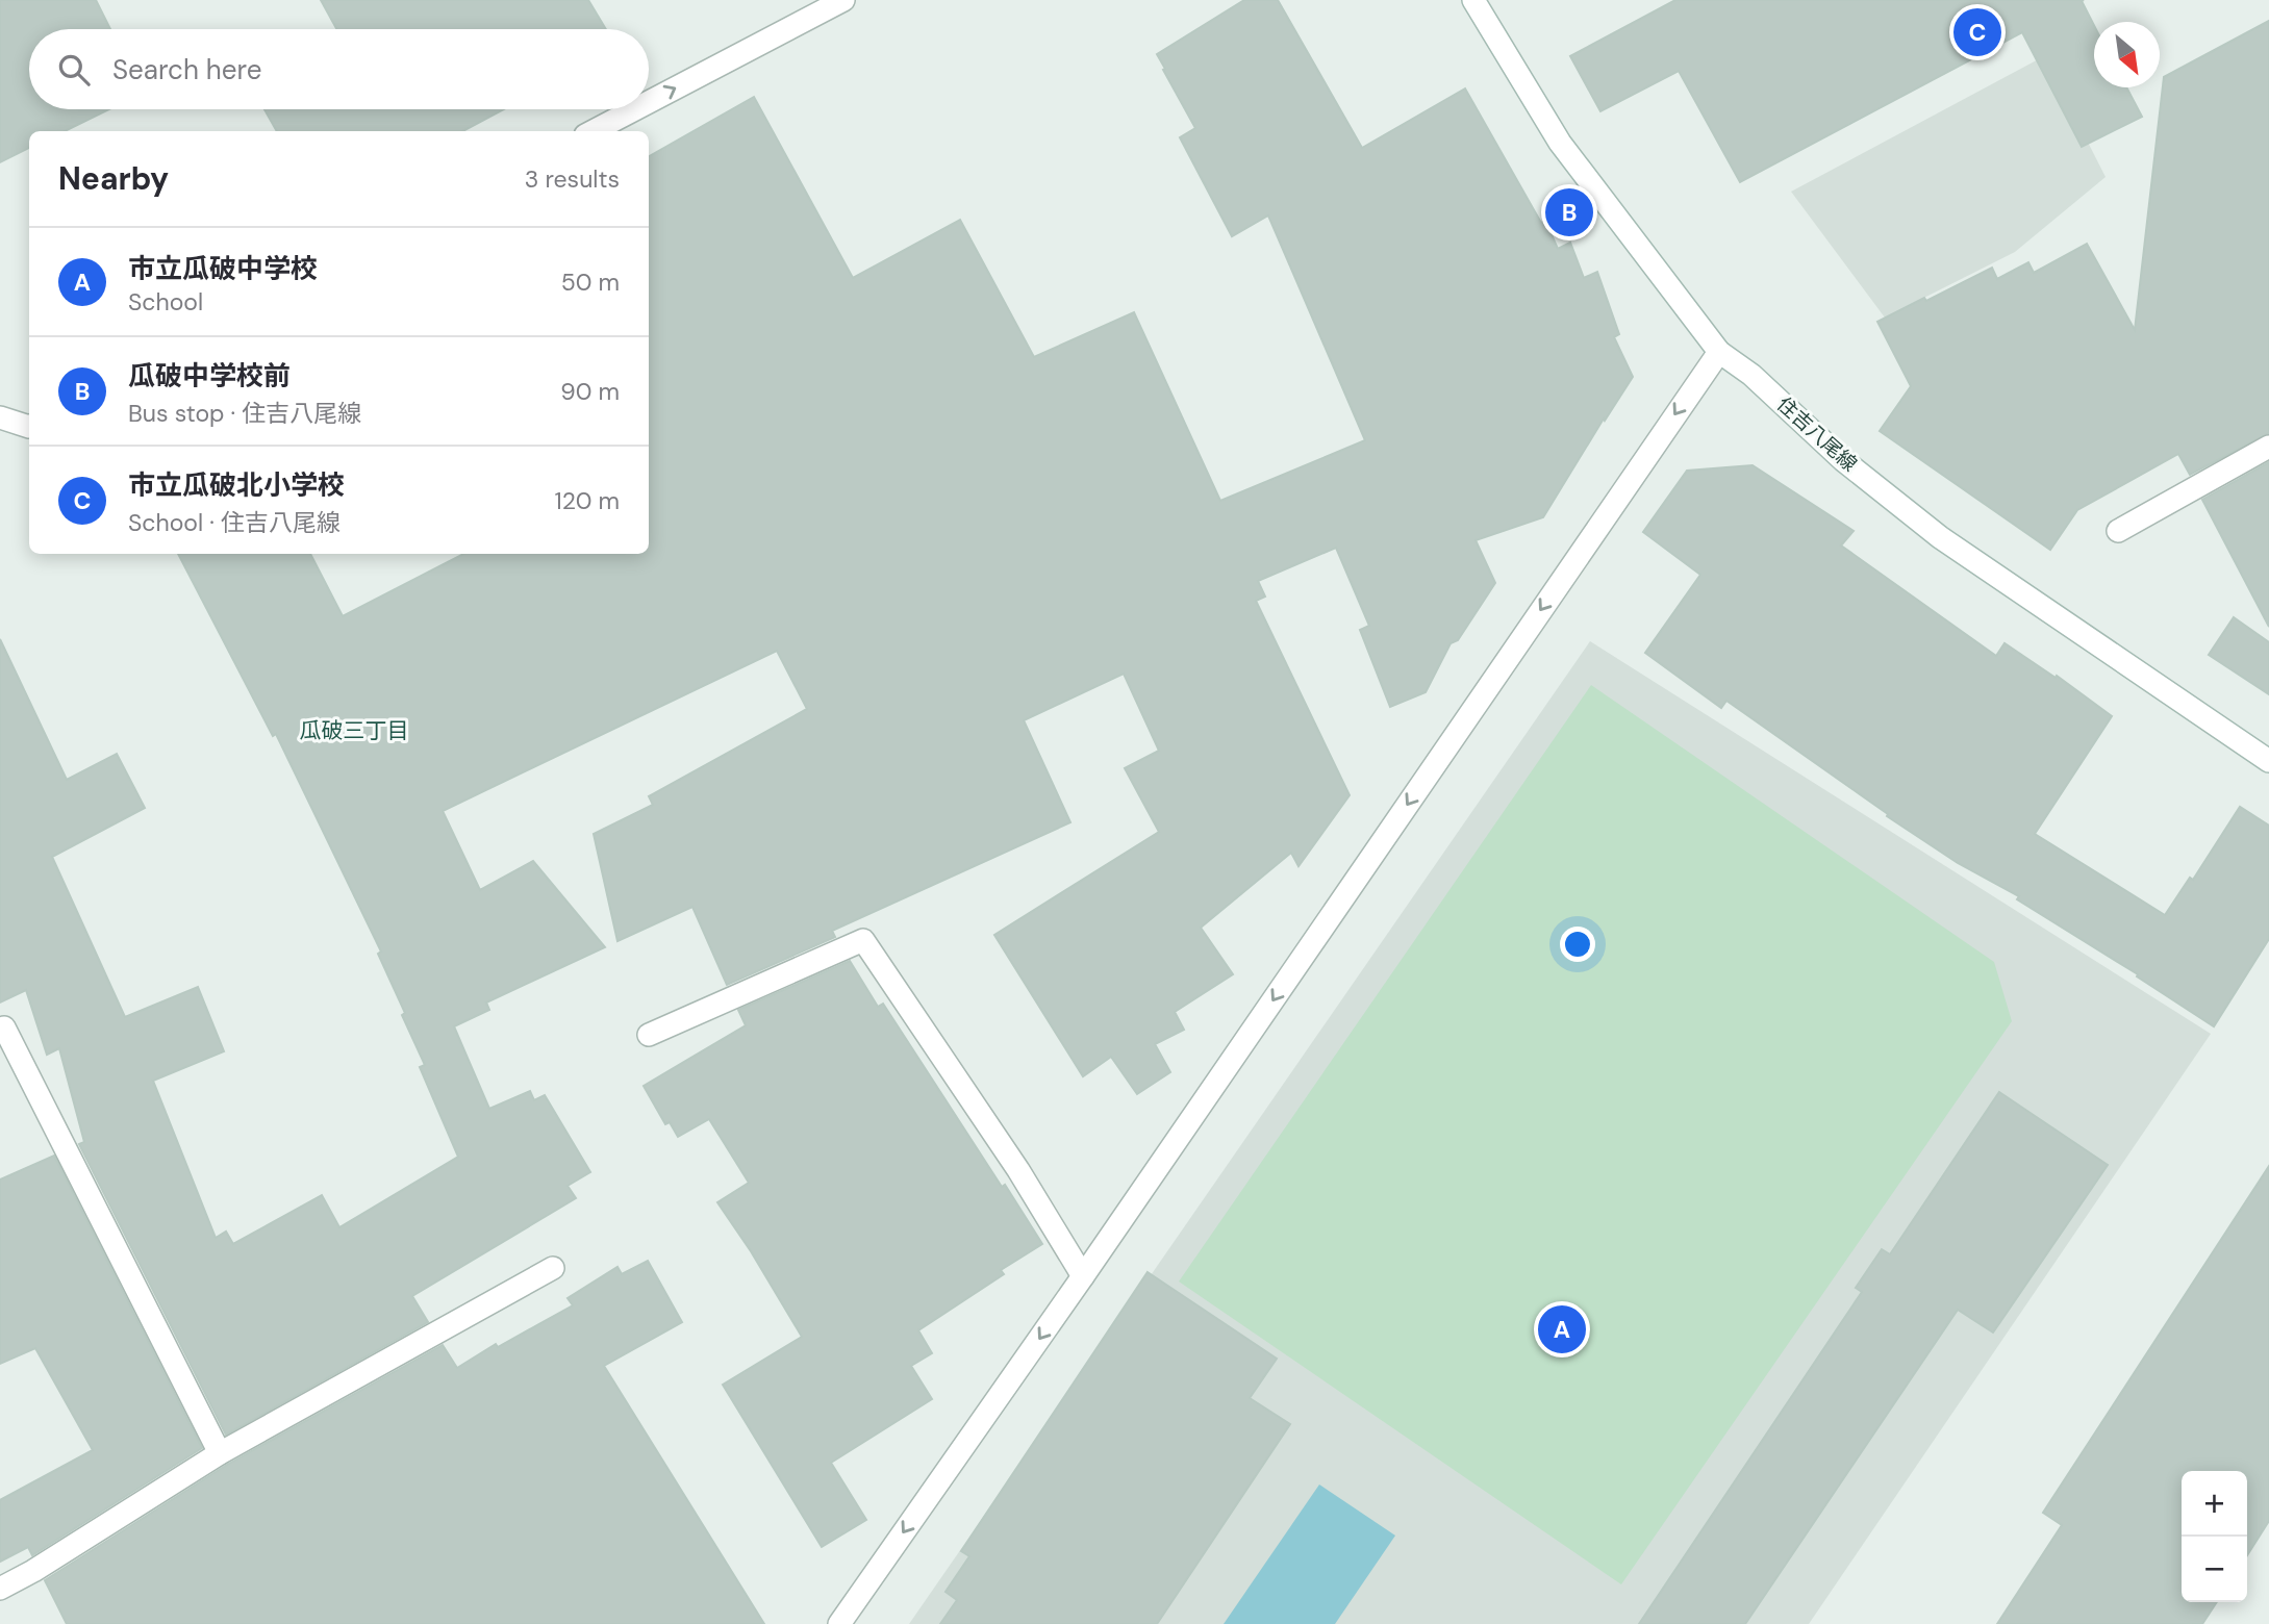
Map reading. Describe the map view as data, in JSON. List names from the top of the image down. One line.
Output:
{"streets":{"street":["住吉八尾線"]},"districts":["瓜破三丁目"],"north":"bottom right","page":{"pins":["C","B","A"],"search":"Search here","heading":["Nearby","3 results"],"list":[{"mark":"A","name":"市立瓜破中学校","note":"School","value":"50 m"},{"mark":"B","name":"瓜破中学校前","note":"Bus stop · 住吉八尾線","value":"90 m"},{"mark":"C","name":"市立瓜破北小学校","note":"School · 住吉八尾線","value":"120 m"}],"map_buttons":["+","−"]}}
